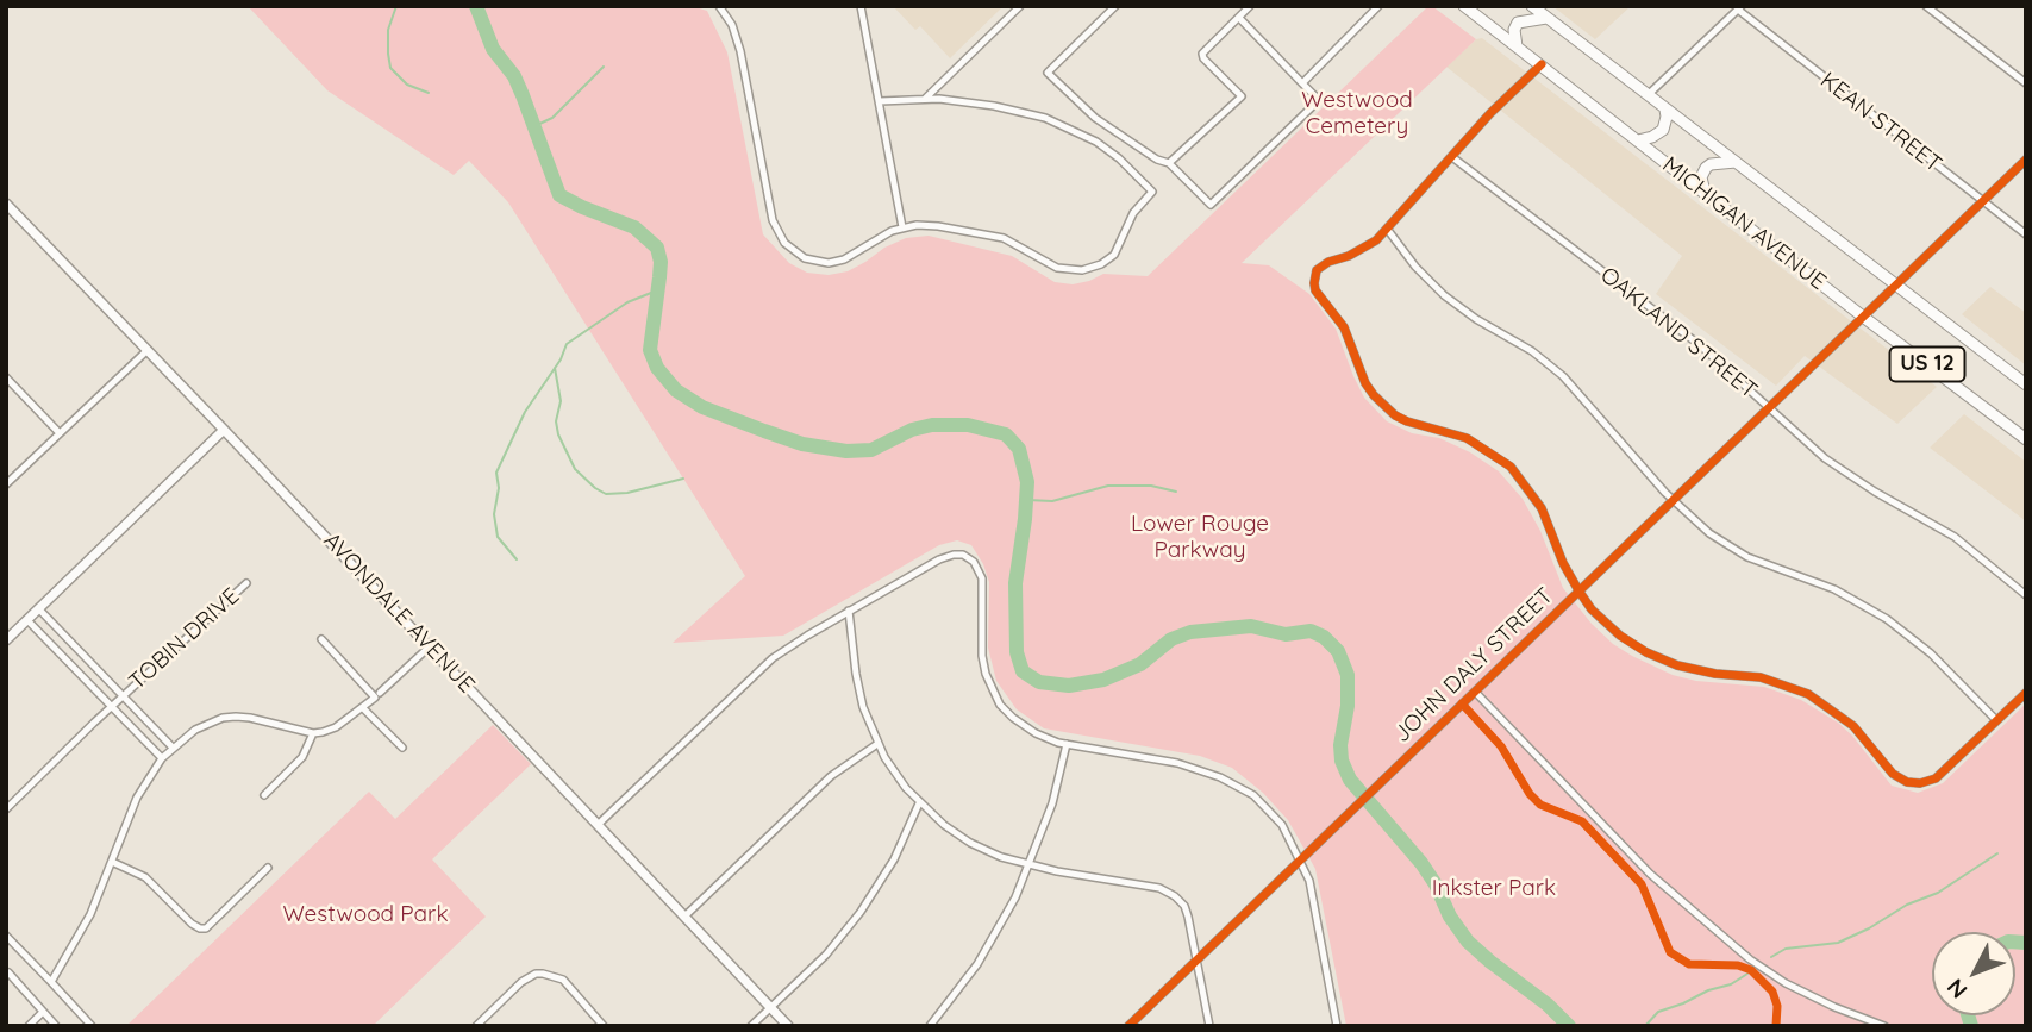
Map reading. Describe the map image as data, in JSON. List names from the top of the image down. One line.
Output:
{"streets":{"main road":["MICHIGAN AVENUE","US 12"],"street":["KEAN STREET","OAKLAND STREET","AVONDALE AVENUE","TOBIN DRIVE","JOHN DALY STREET"]},"crossings":[["KEAN STREET","JOHN DALY STREET"],["MICHIGAN AVENUE","JOHN DALY STREET"],["OAKLAND STREET","JOHN DALY STREET"]],"parks":["Westwood Cemetery","Lower Rouge Parkway","Inkster Park","Westwood Park"],"north":"bottom left"}
